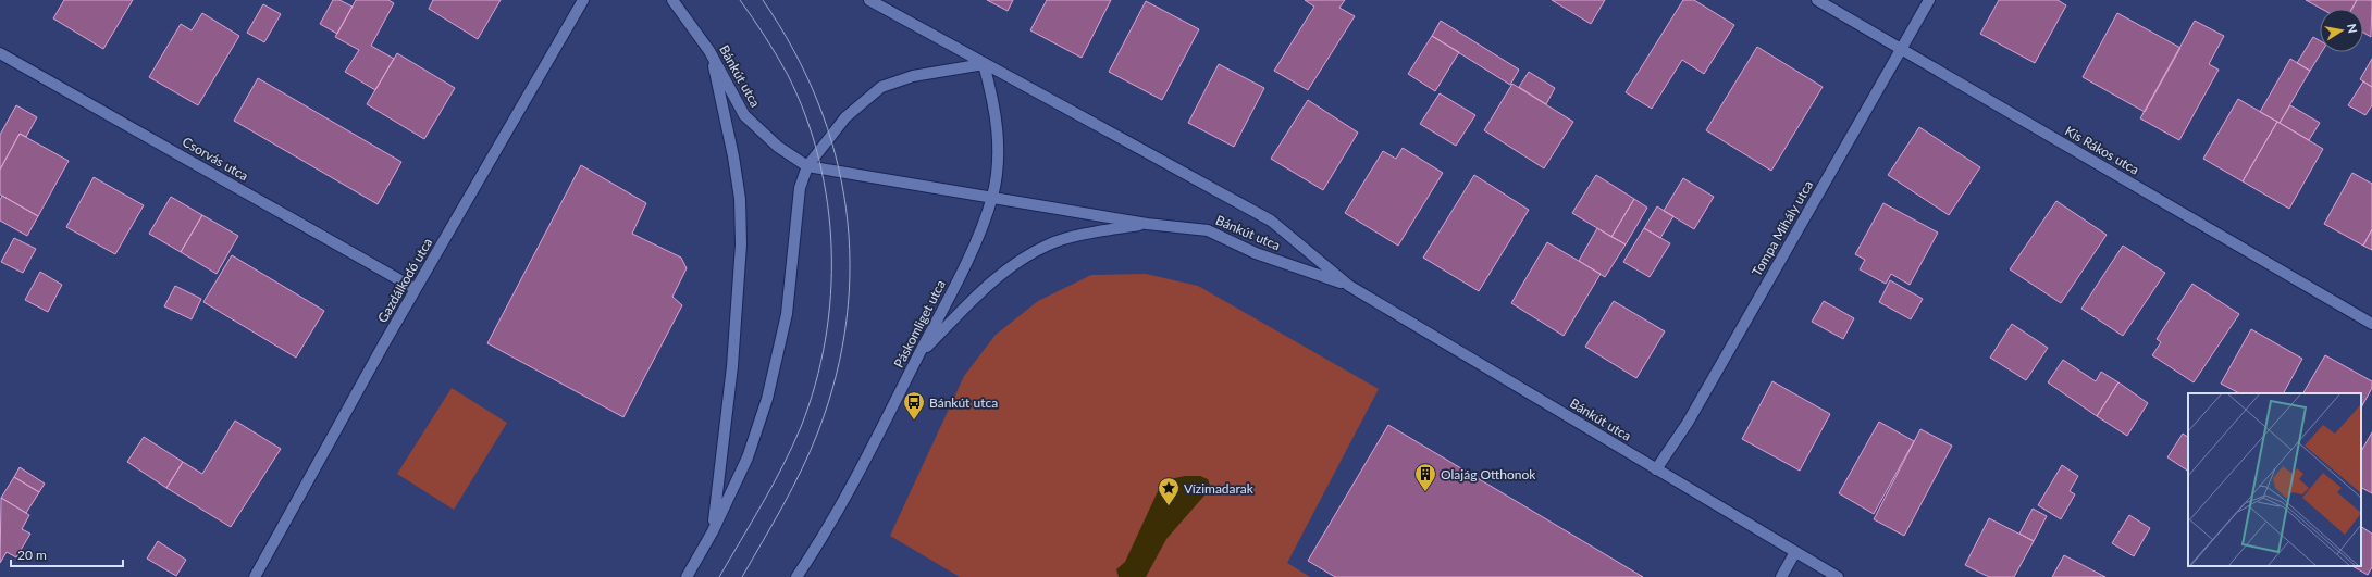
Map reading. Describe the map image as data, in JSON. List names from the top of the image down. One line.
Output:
{"streets":{"street":["Bánkút utca","Kis Rákos utca","Csorvás utca","Tompa Mihály utca","Gazdálkodó utca","Páskomliget utca"]},"crossings":[["Bánkút utca","Tompa Mihály utca"],["Bánkút utca","Páskomliget utca"],["Kis Rákos utca","Tompa Mihály utca"],["Csorvás utca","Gazdálkodó utca"]],"places":{"bus stop":["Bánkút utca"],"building":["Olajág Otthonok"],"place":["Vízimadarak"]},"scale_bar":"20 m","north":"right"}
